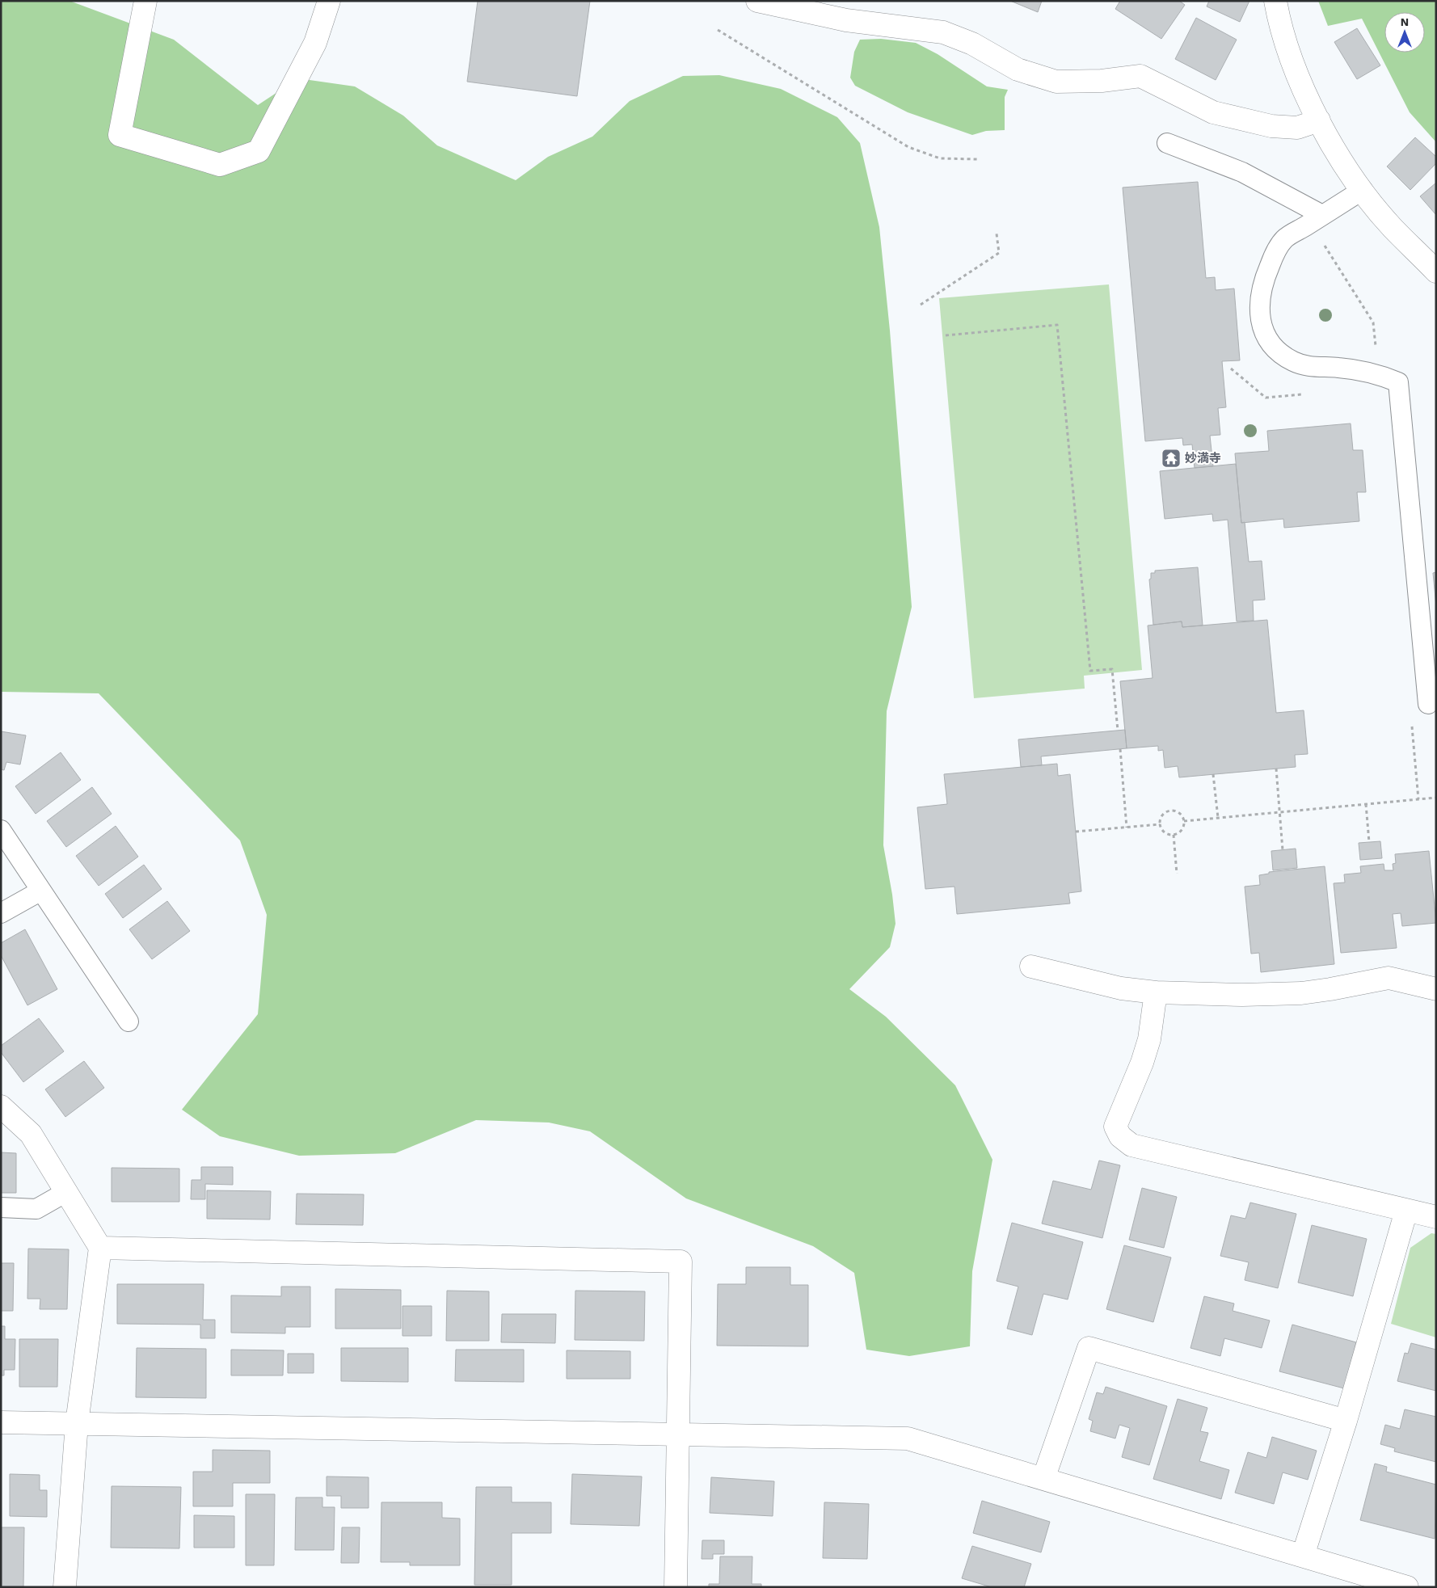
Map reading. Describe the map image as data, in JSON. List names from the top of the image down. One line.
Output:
{"places":{"temple":["妙満寺"]},"north":"top"}
